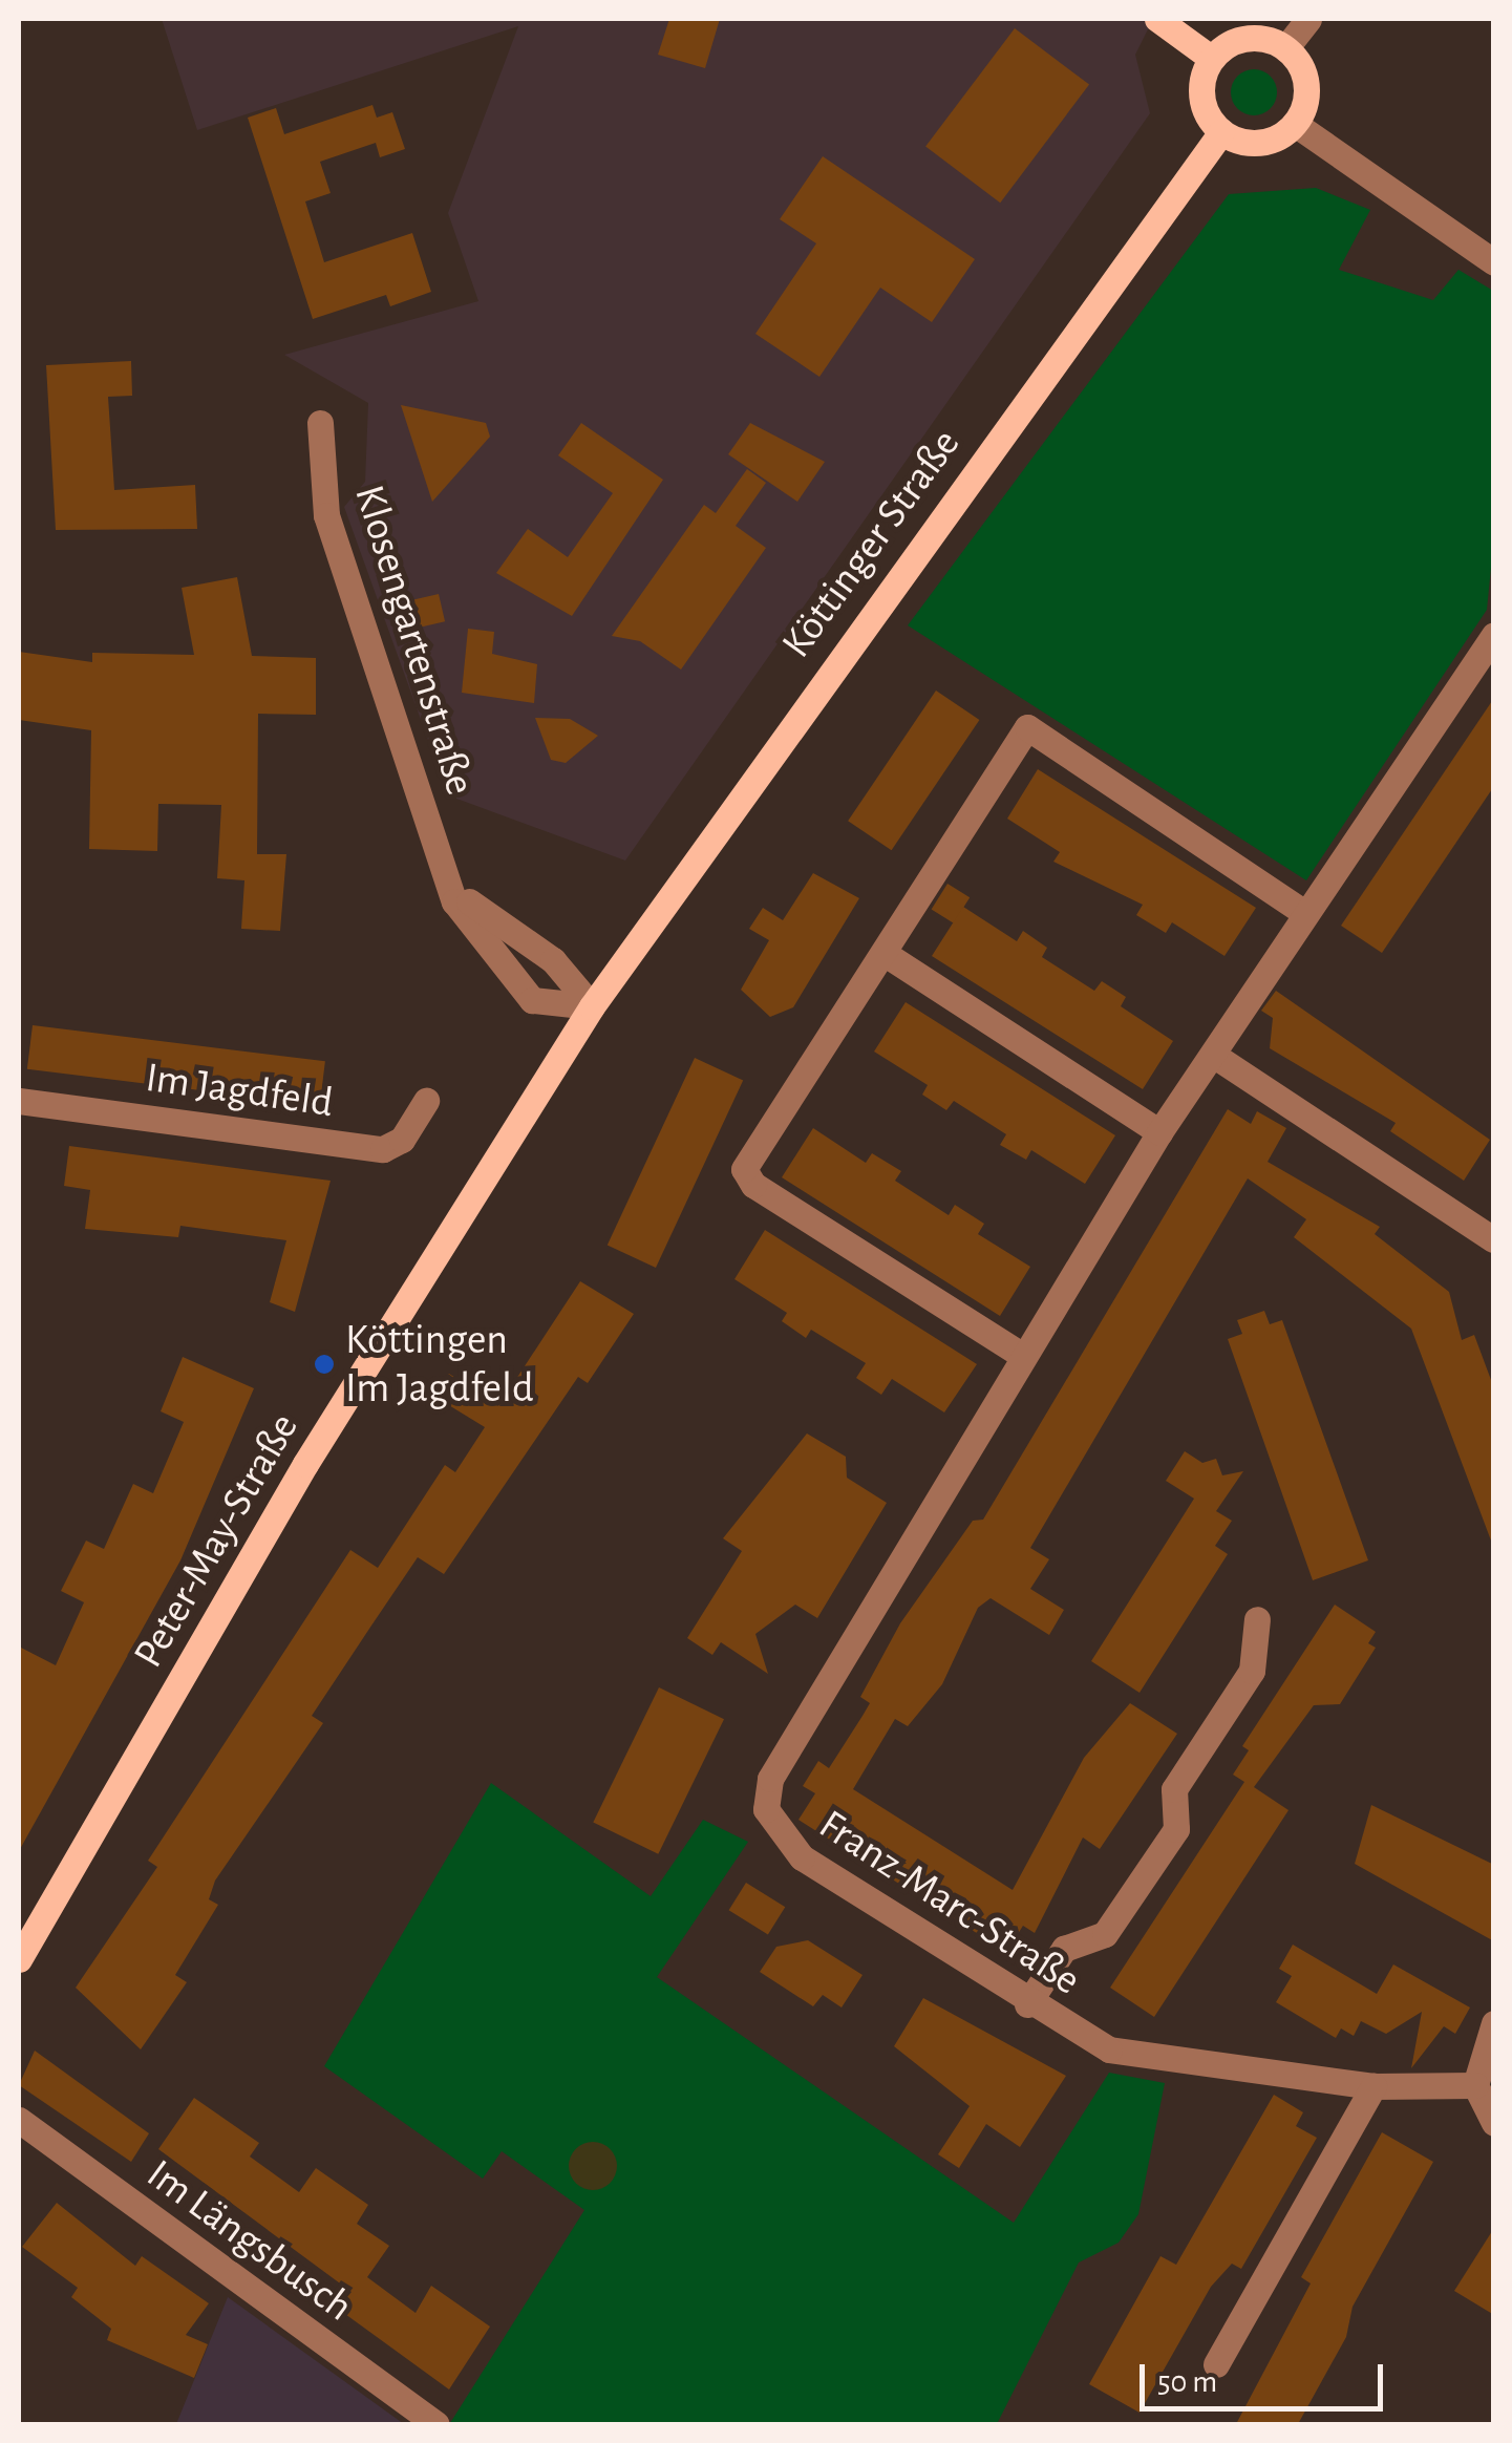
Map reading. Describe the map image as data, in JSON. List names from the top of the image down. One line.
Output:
{"streets":{"main road":["Köttinger Straße","Peter-May-Straße"],"street":["Klosengartenstraße","Im Jagdfeld","Franz-Marc-Straße","Im Längsbusch"]},"crossings":[["Köttinger Straße","Klosengartenstraße"],["Köttinger Straße","Peter-May-Straße"],["Klosengartenstraße","Peter-May-Straße"]],"places":["Köttingen Im Jagdfeld"],"scale_bar":"50 m"}
